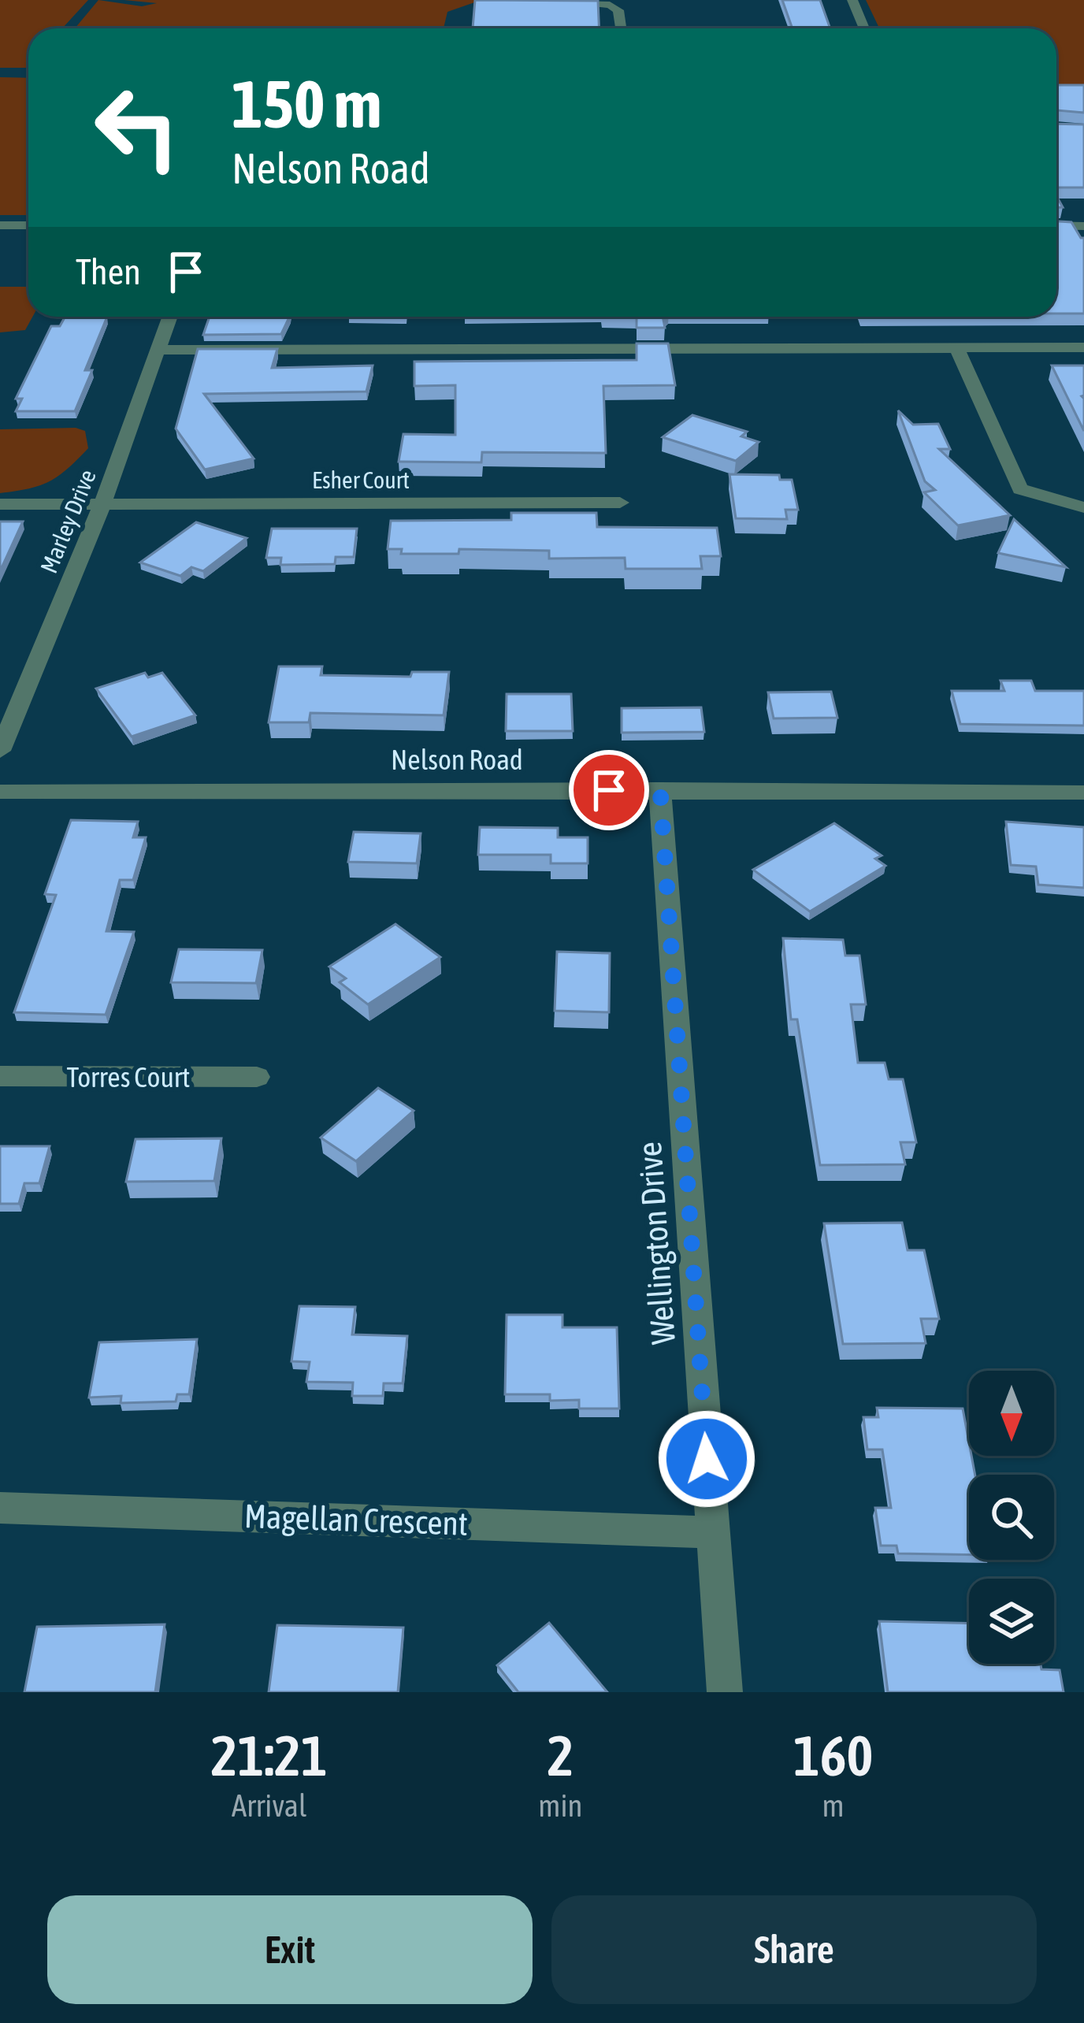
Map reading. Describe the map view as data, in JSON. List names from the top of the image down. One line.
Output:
{"streets":{"street":["Esher Court","Marley Drive","Nelson Road","Torres Court","Wellington Drive","Magellan Crescent"]},"crossings":[["Esher Court","Marley Drive"],["Nelson Road","Wellington Drive"],["Wellington Drive","Magellan Crescent"]],"north":"bottom","page":{"turn":["150 m","Nelson Road"],"then":"Then","eta":["21:21","Arrival","2","min","160","m"],"buttons":["Exit","Share"]}}
